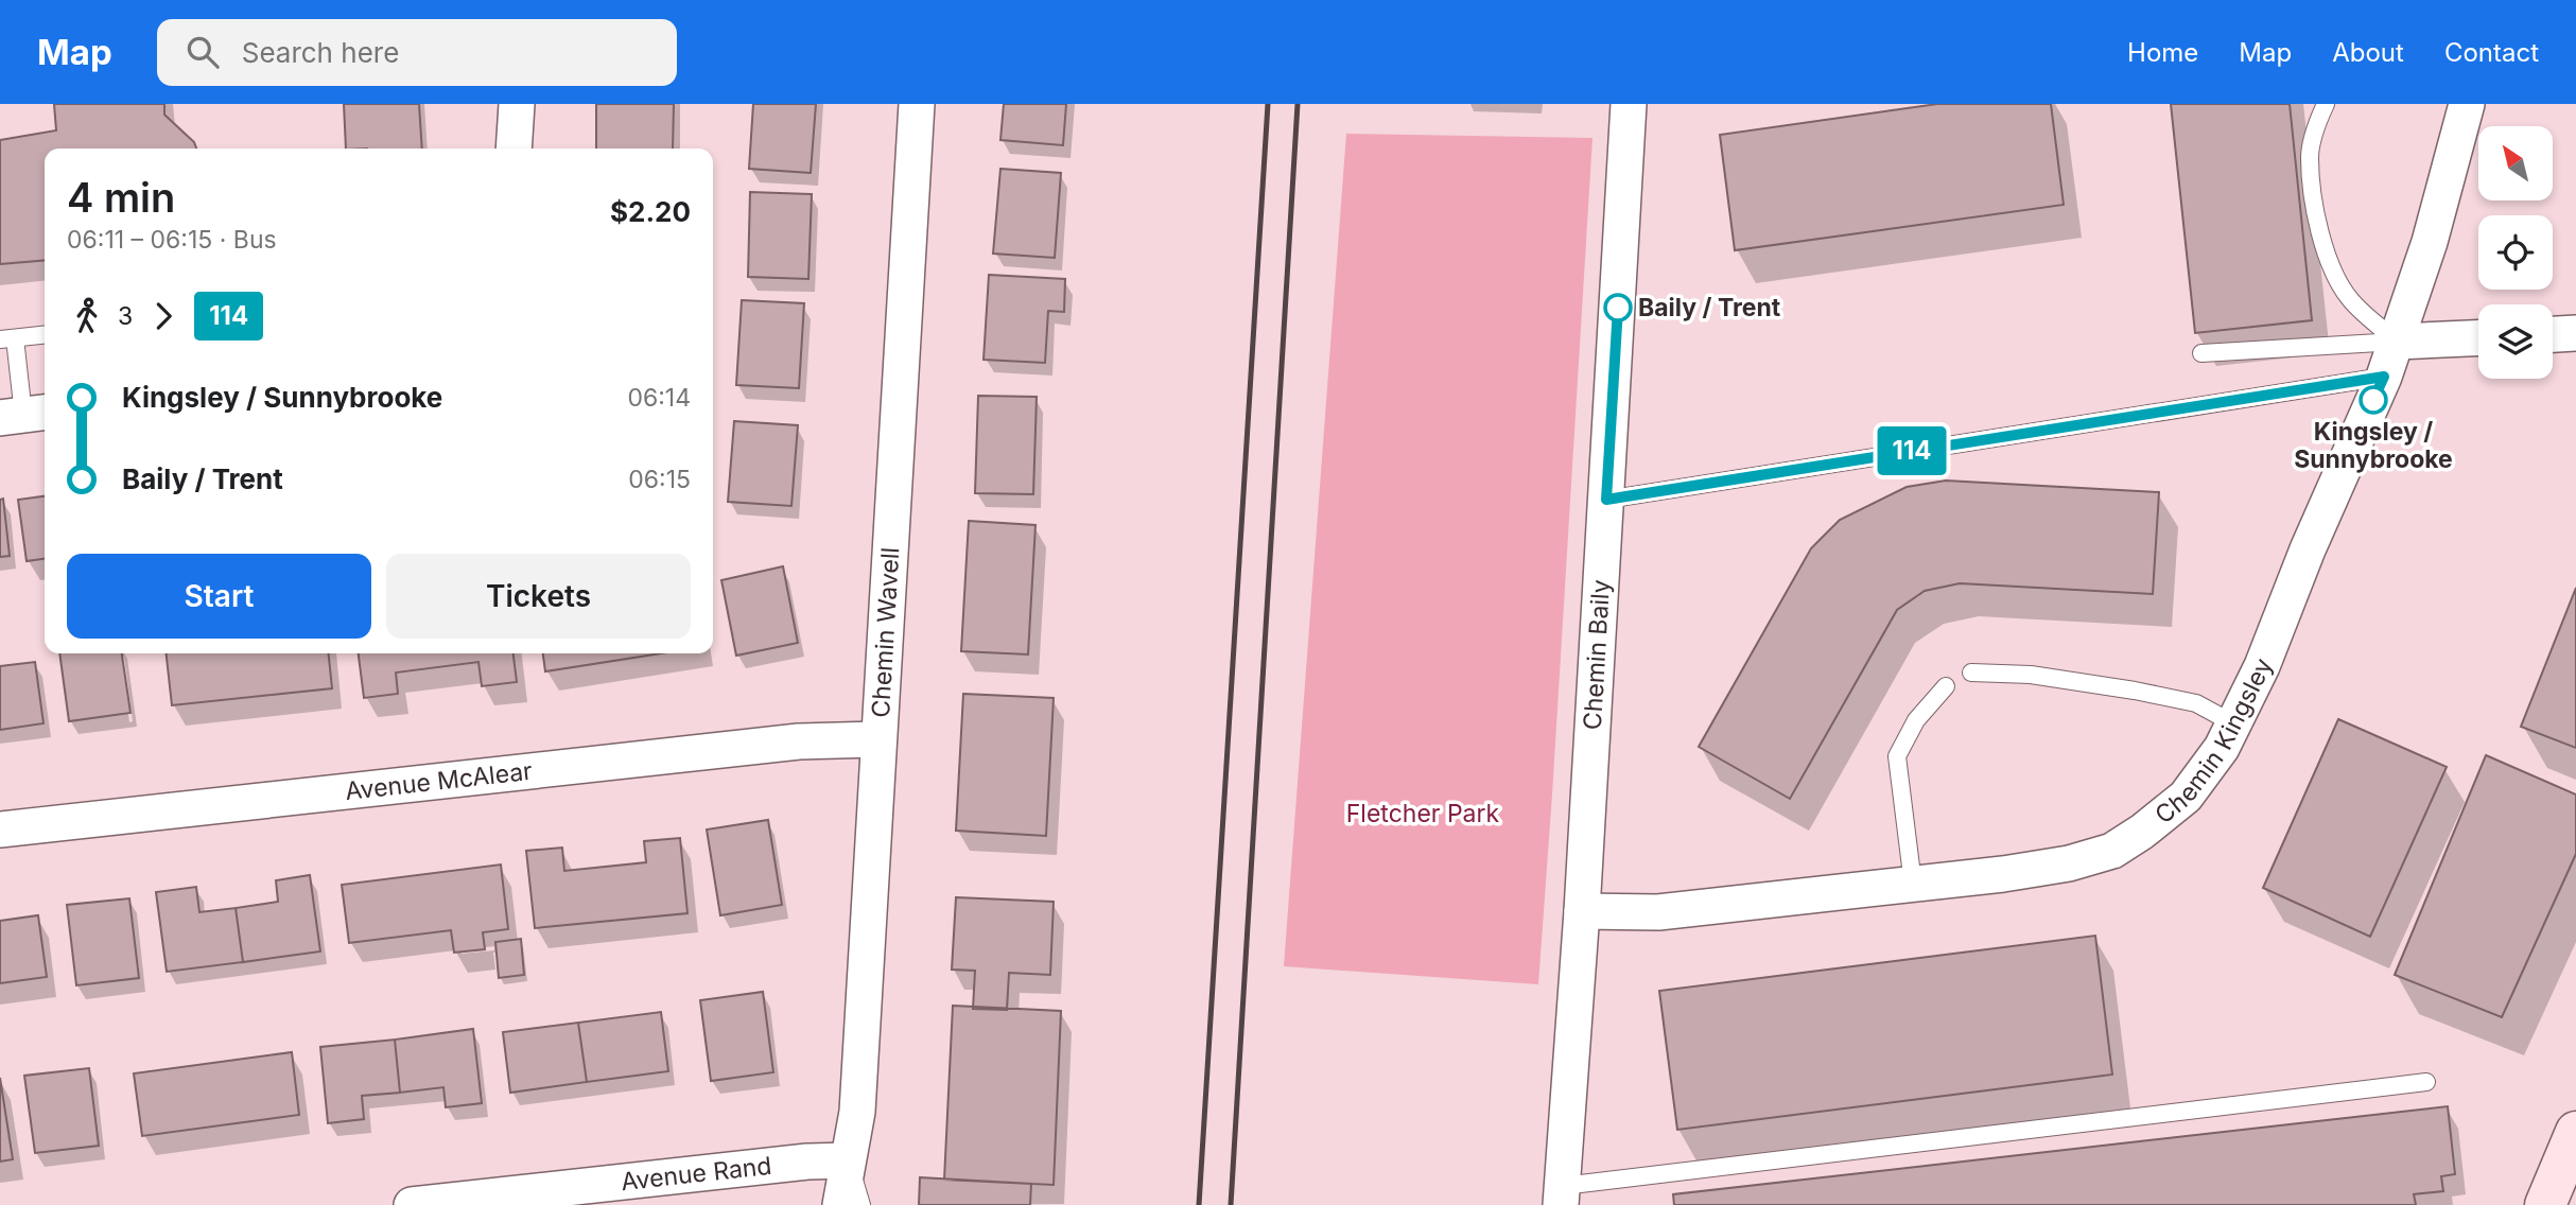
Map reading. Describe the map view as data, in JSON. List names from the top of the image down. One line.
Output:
{"streets":{"street":["Chemin Wavell","Chemin Baily","Chemin Kingsley","Avenue McAlear","Avenue Rand"]},"crossings":[["Chemin Wavell","Avenue McAlear"],["Chemin Wavell","Avenue Rand"],["Chemin Baily","Chemin Kingsley"]],"parks":["Fletcher Park"],"places":["Baily / Trent","Kingsley / Sunnybrooke"],"lines":["bus line 114"],"north":"top left","page":{"header":"Map","search":"Search here","nav":["Home","Map","About","Contact"],"on_map":"114","heading":["4 min","06:11 – 06:15 · Bus","$2.20"],"legs":["3","114"],"list":[{"name":"Kingsley / Sunnybrooke","value":"06:14"},{"name":"Baily / Trent","value":"06:15"}],"buttons":["Start","Tickets"]}}
